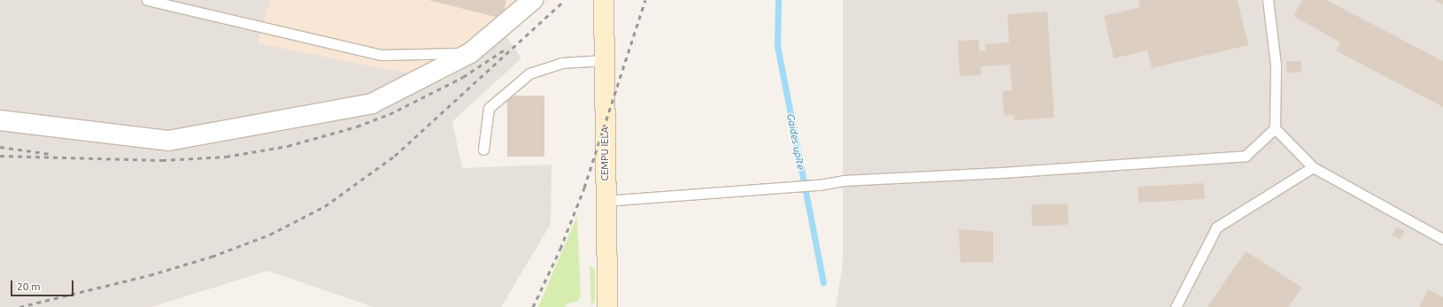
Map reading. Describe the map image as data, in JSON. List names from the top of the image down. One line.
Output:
{"streets":{"main road":["CEMPU IELA"]},"water":["Gaides upīte"],"scale_bar":"20 m"}
